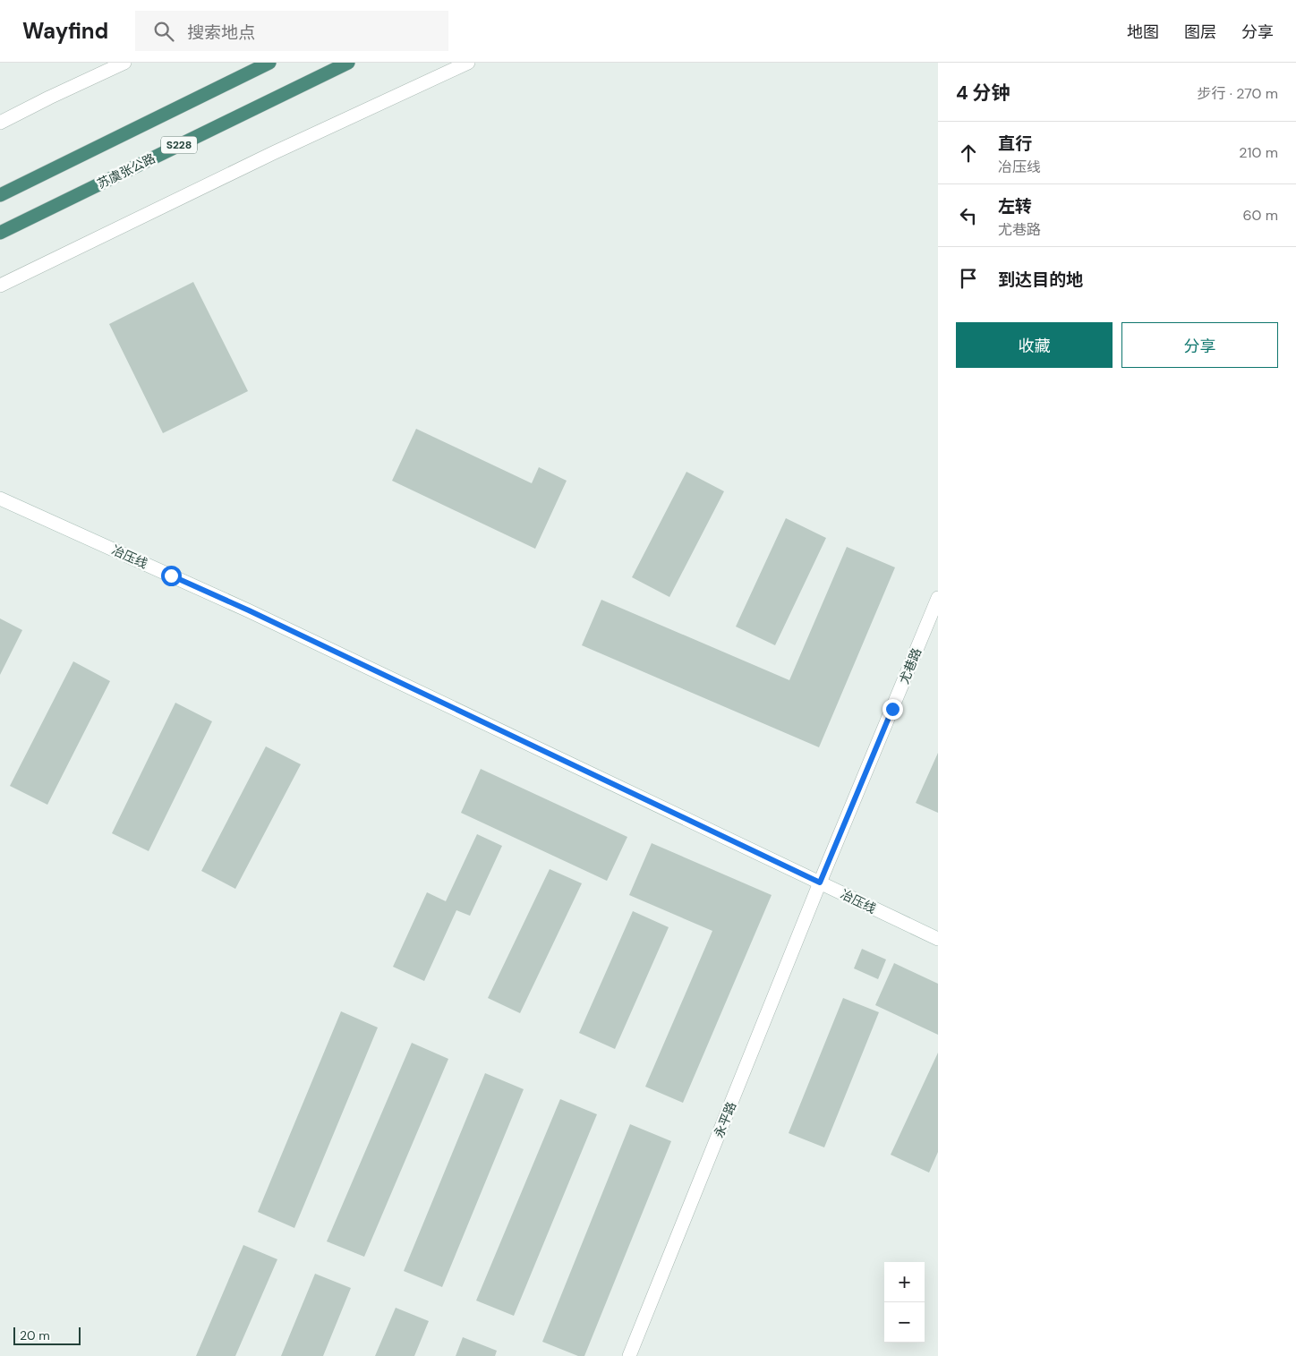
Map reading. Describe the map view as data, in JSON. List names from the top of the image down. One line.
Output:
{"streets":{"highway":["S228","苏虞张公路"],"street":["冶压线","尤巷路","永平路"]},"crossings":[["冶压线","尤巷路"],["冶压线","永平路"],["尤巷路","永平路"]],"scale_bar":"20 m","page":{"header":"Wayfind","search":"搜索地点","nav":["地图","图层","分享"],"heading":["4 分钟","步行 · 270 m"],"list":[["直行","冶压线","210 m"],["左转","尤巷路","60 m"],"到达目的地"],"buttons":["收藏","分享"],"map_buttons":["+","−"],"scale":"20 m"}}
